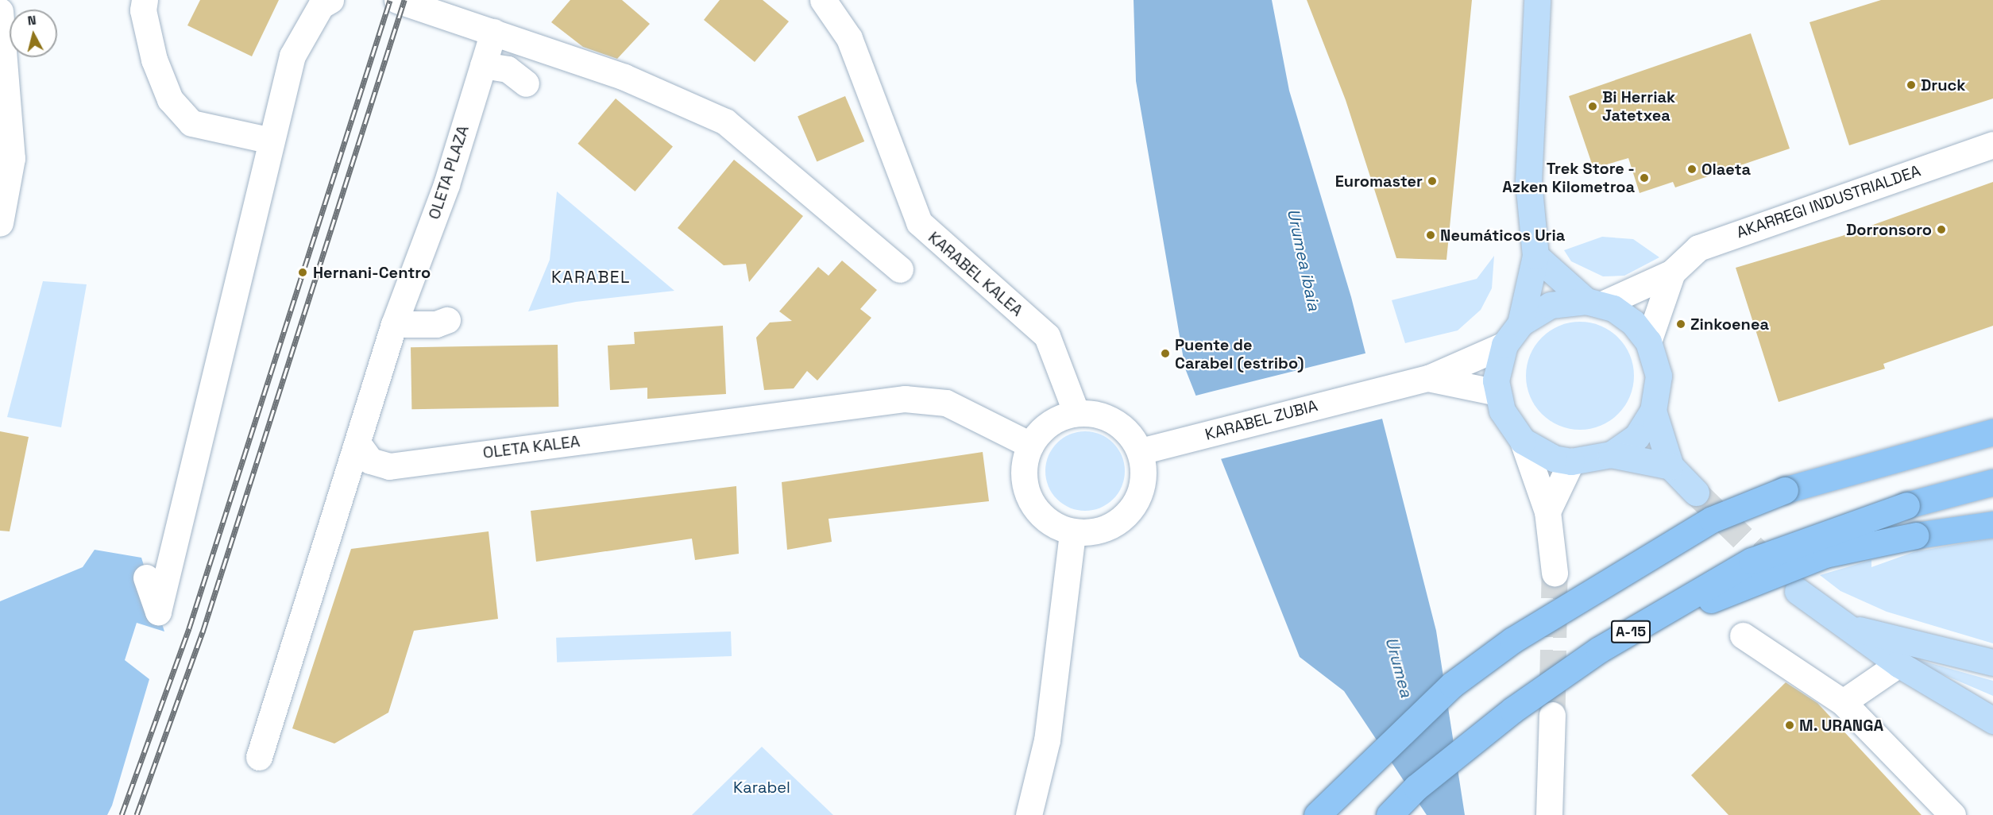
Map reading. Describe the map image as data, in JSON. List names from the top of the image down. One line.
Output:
{"streets":{"highway":["A-15"],"street":["OLETA PLAZA","AKARREGI INDUSTRIALDEA","KARABEL KALEA","KARABEL ZUBIA","OLETA KALEA"]},"crossings":[["OLETA PLAZA","OLETA KALEA"],["KARABEL KALEA","KARABEL ZUBIA"],["KARABEL KALEA","OLETA KALEA"],["KARABEL ZUBIA","OLETA KALEA"]],"districts":["KARABEL"],"water":["Urumea ibaia","Urumea"],"parks":["Karabel"],"places":["Druck","Bi Herriak Jatetxea","Olaeta","Trek Store - Azken Kilometroa","Euromaster","Dorronsoro","Neumáticos Uria","Hernani-Centro","Zinkoenea","Puente de Carabel (estribo)","M. URANGA"],"north":"top"}
